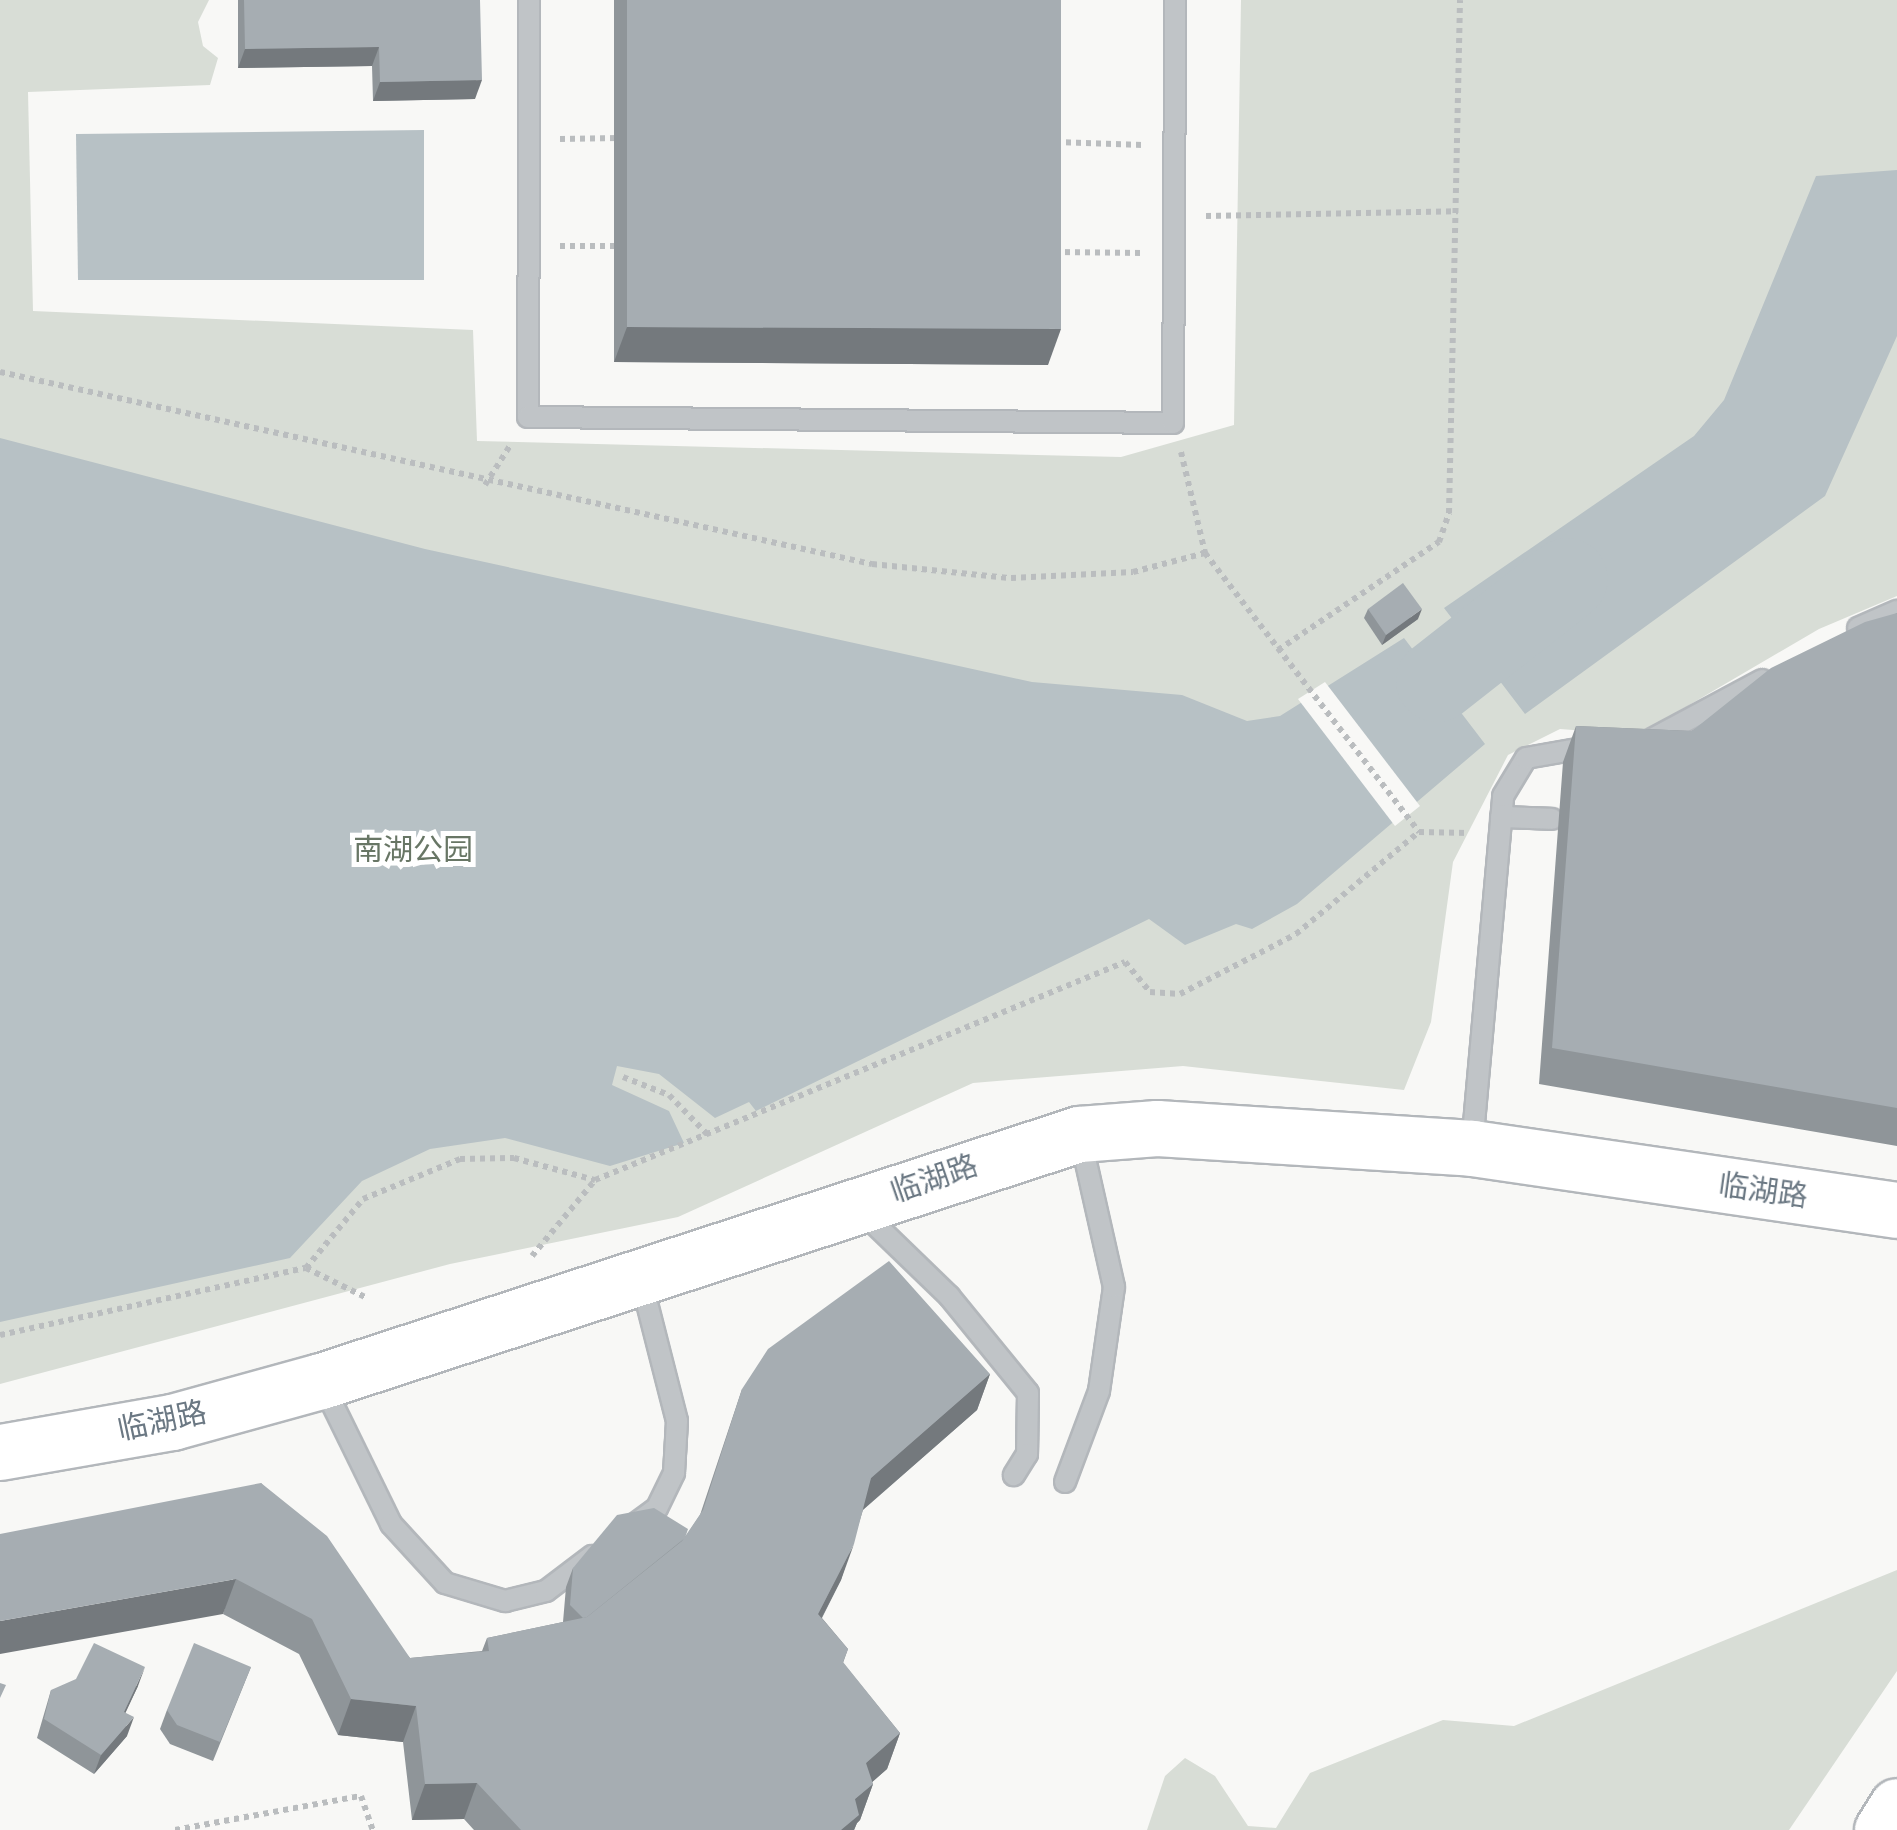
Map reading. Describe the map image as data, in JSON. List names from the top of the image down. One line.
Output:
{"streets":{"main road":["临湖路"]},"parks":["南湖公园"]}
